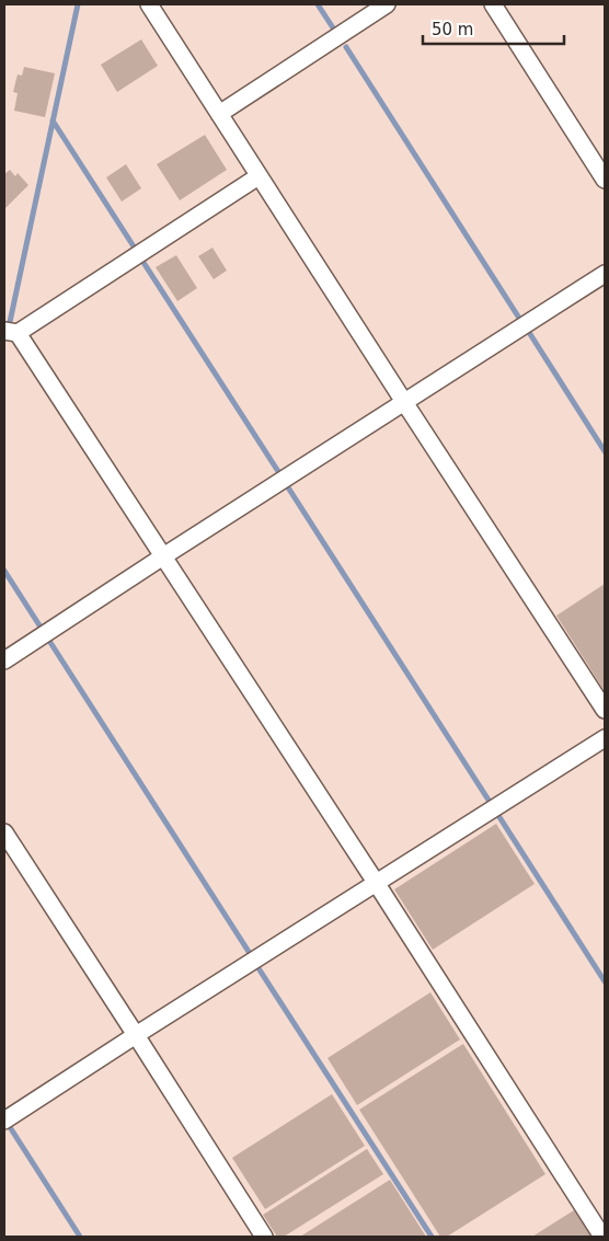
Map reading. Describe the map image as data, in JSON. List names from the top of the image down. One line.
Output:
{"scale_bar":"50 m"}
